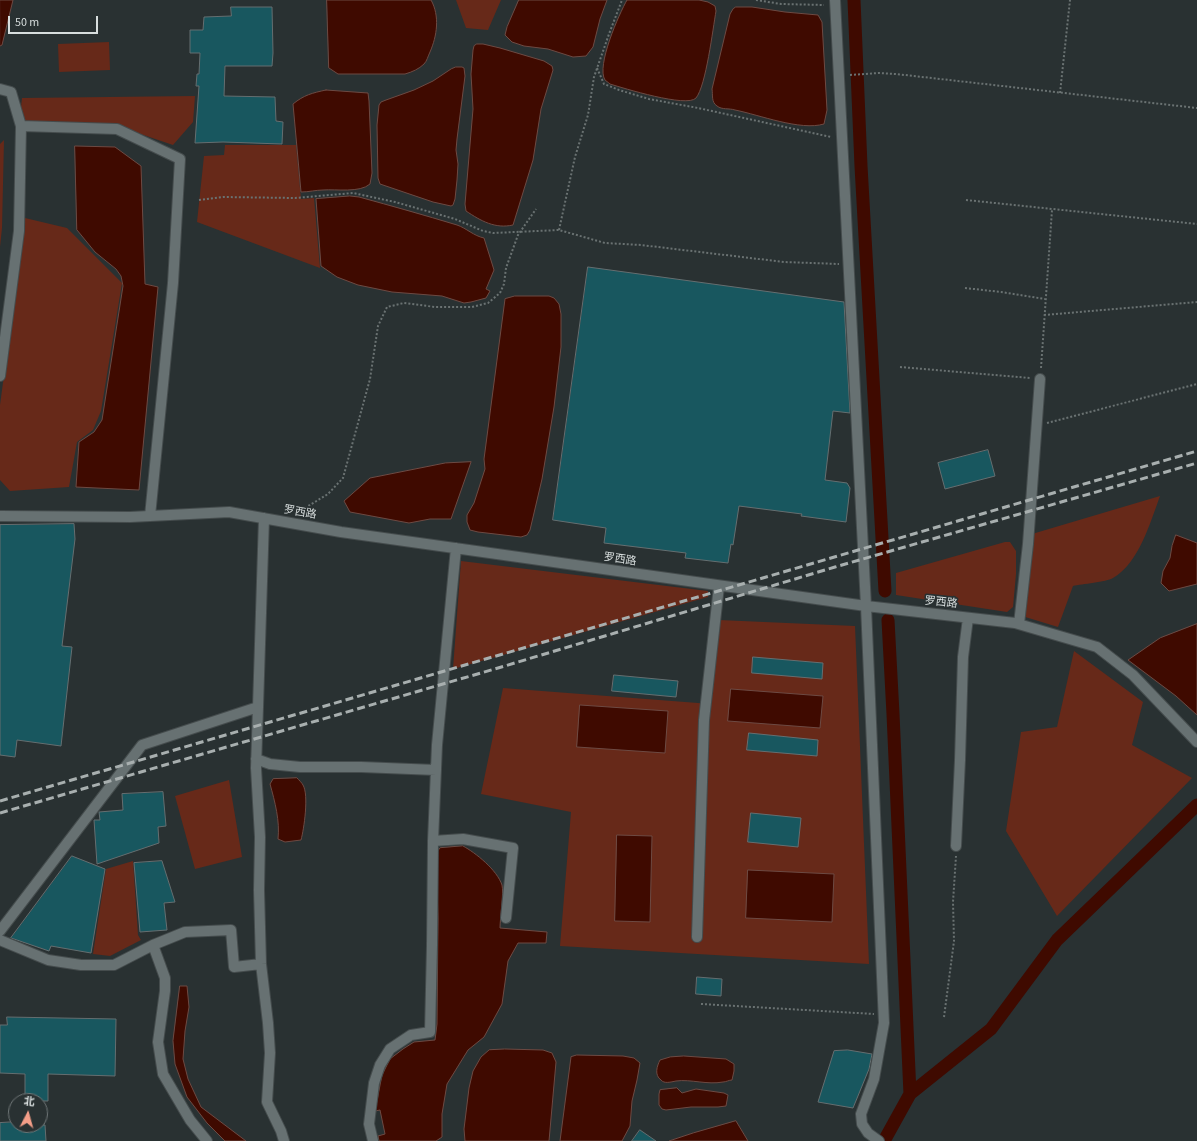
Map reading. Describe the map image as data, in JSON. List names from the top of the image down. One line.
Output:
{"streets":{"street":["罗西路"]},"scale_bar":"50 m","north":"top"}
